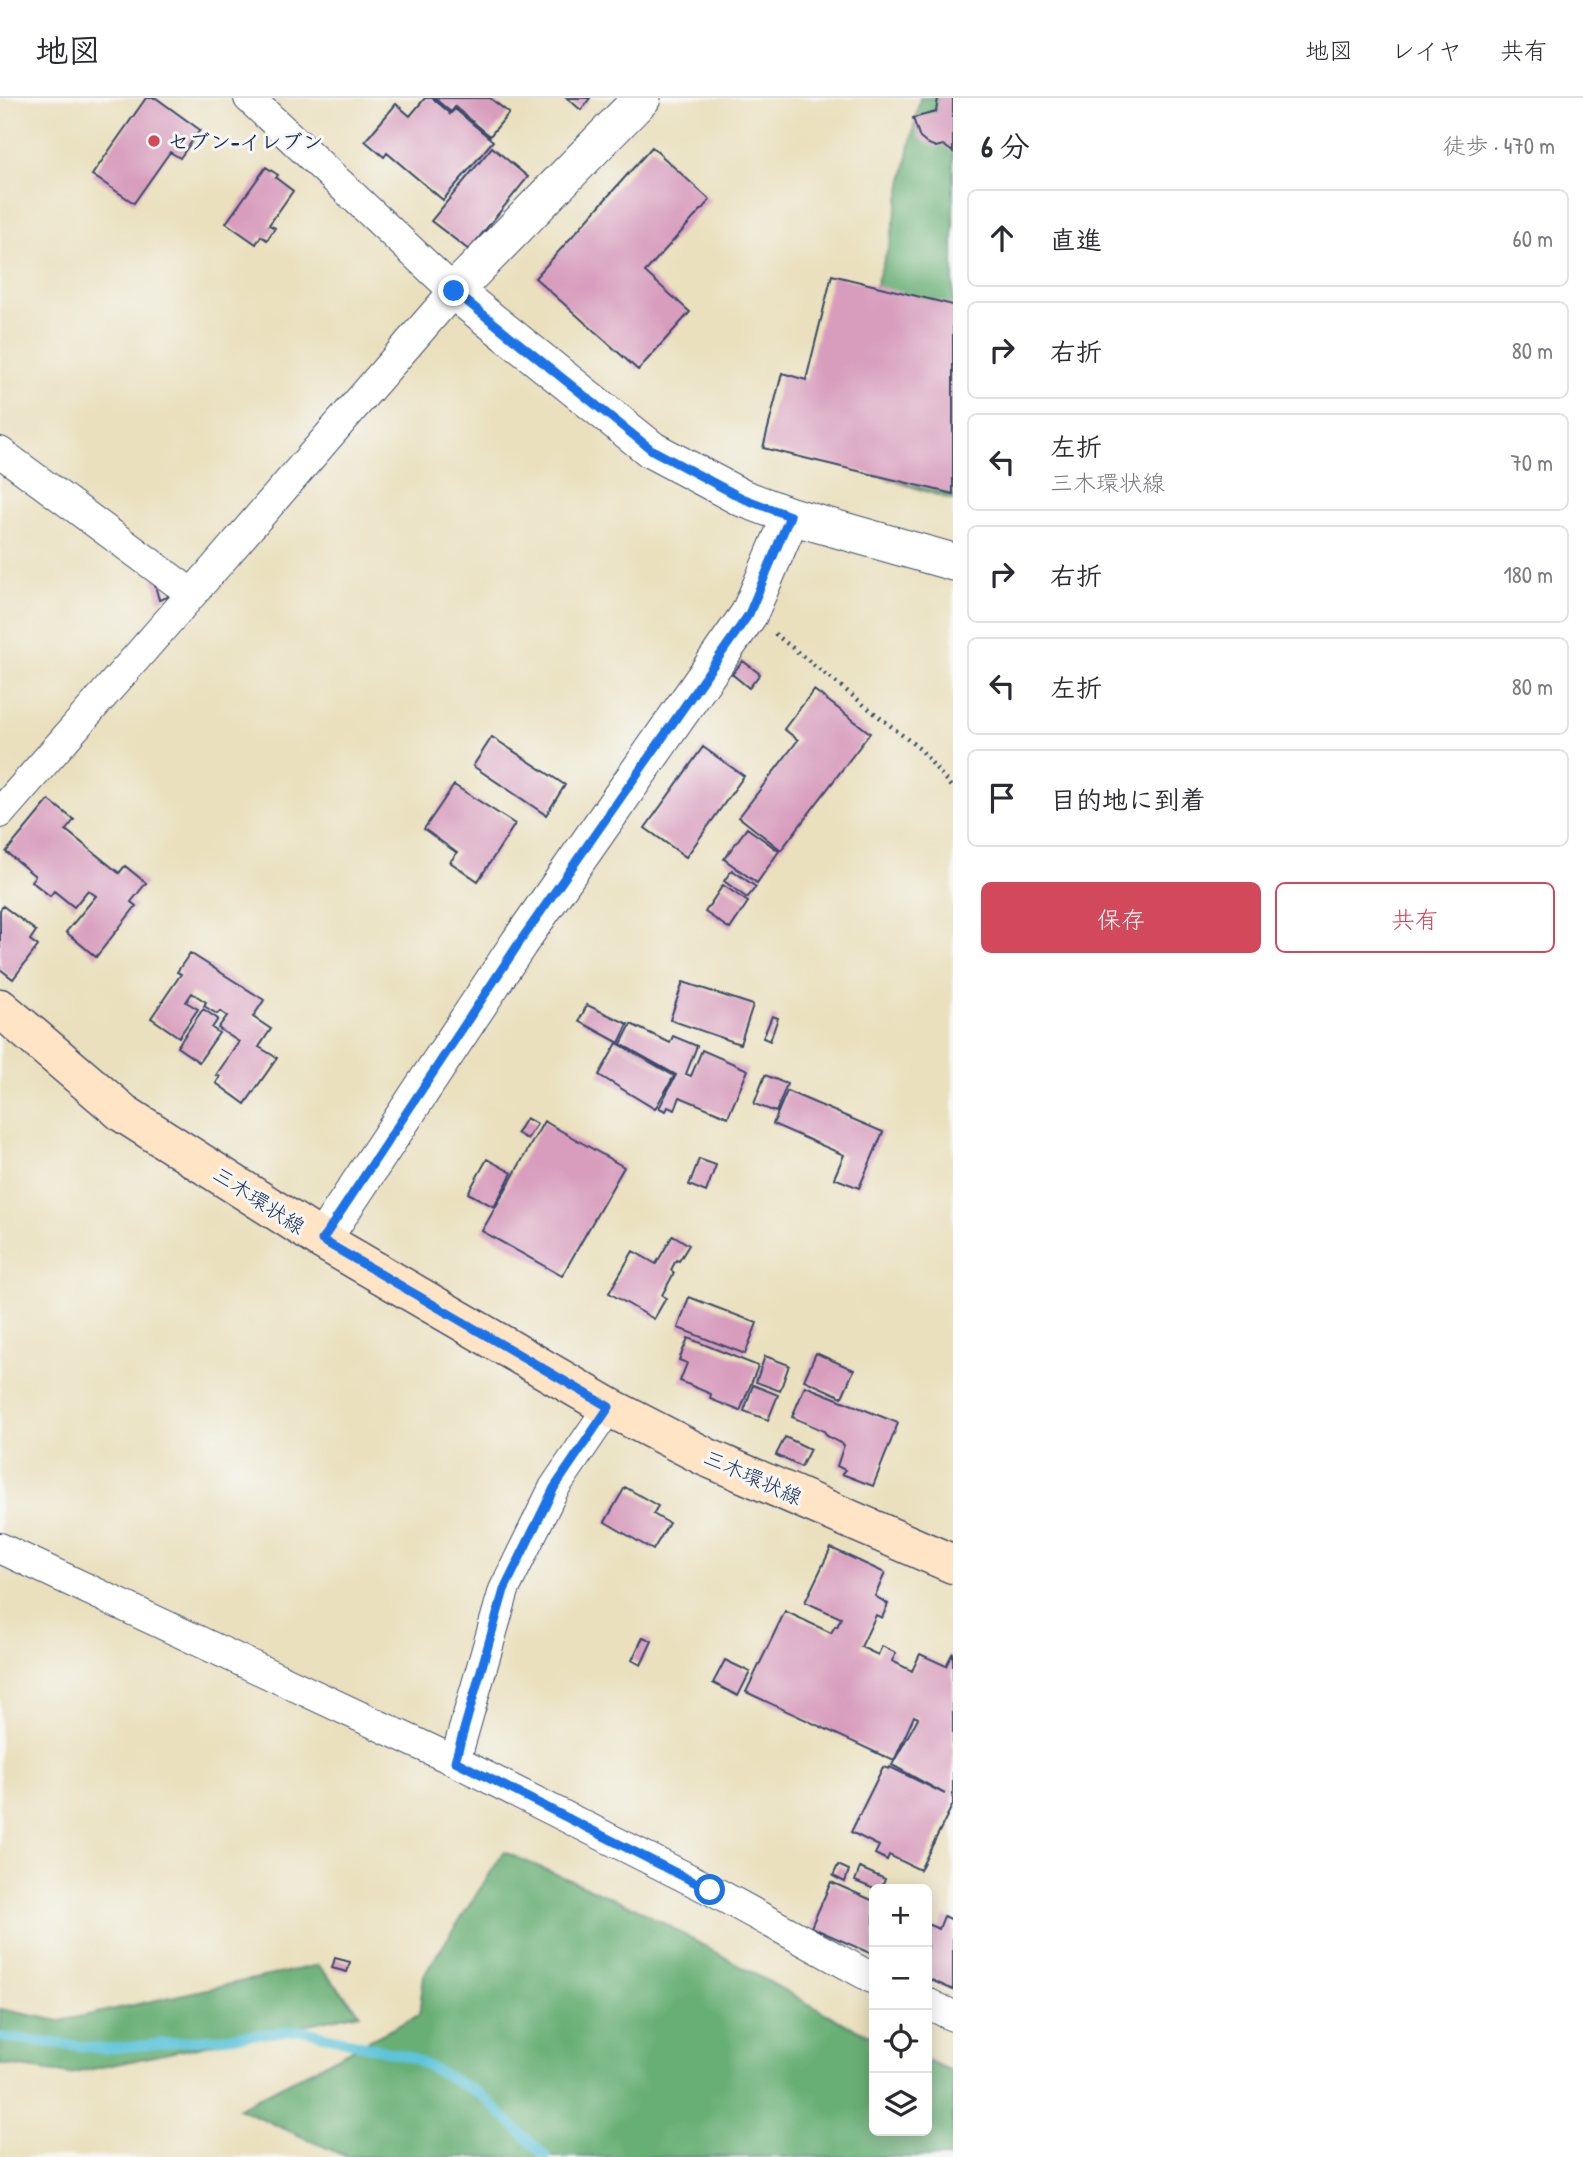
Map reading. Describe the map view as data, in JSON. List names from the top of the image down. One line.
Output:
{"streets":{"main road":["三木環状線"]},"places":["セブン-イレブン"],"page":{"header":"地図","nav":["地図","レイヤ","共有"],"heading":["6 分","徒歩 · 470 m"],"list":[["直進","60 m"],["右折","80 m"],["左折","三木環状線","70 m"],["右折","180 m"],["左折","80 m"],"目的地に到着"],"buttons":["保存","共有"],"map_buttons":["+","−"]}}
